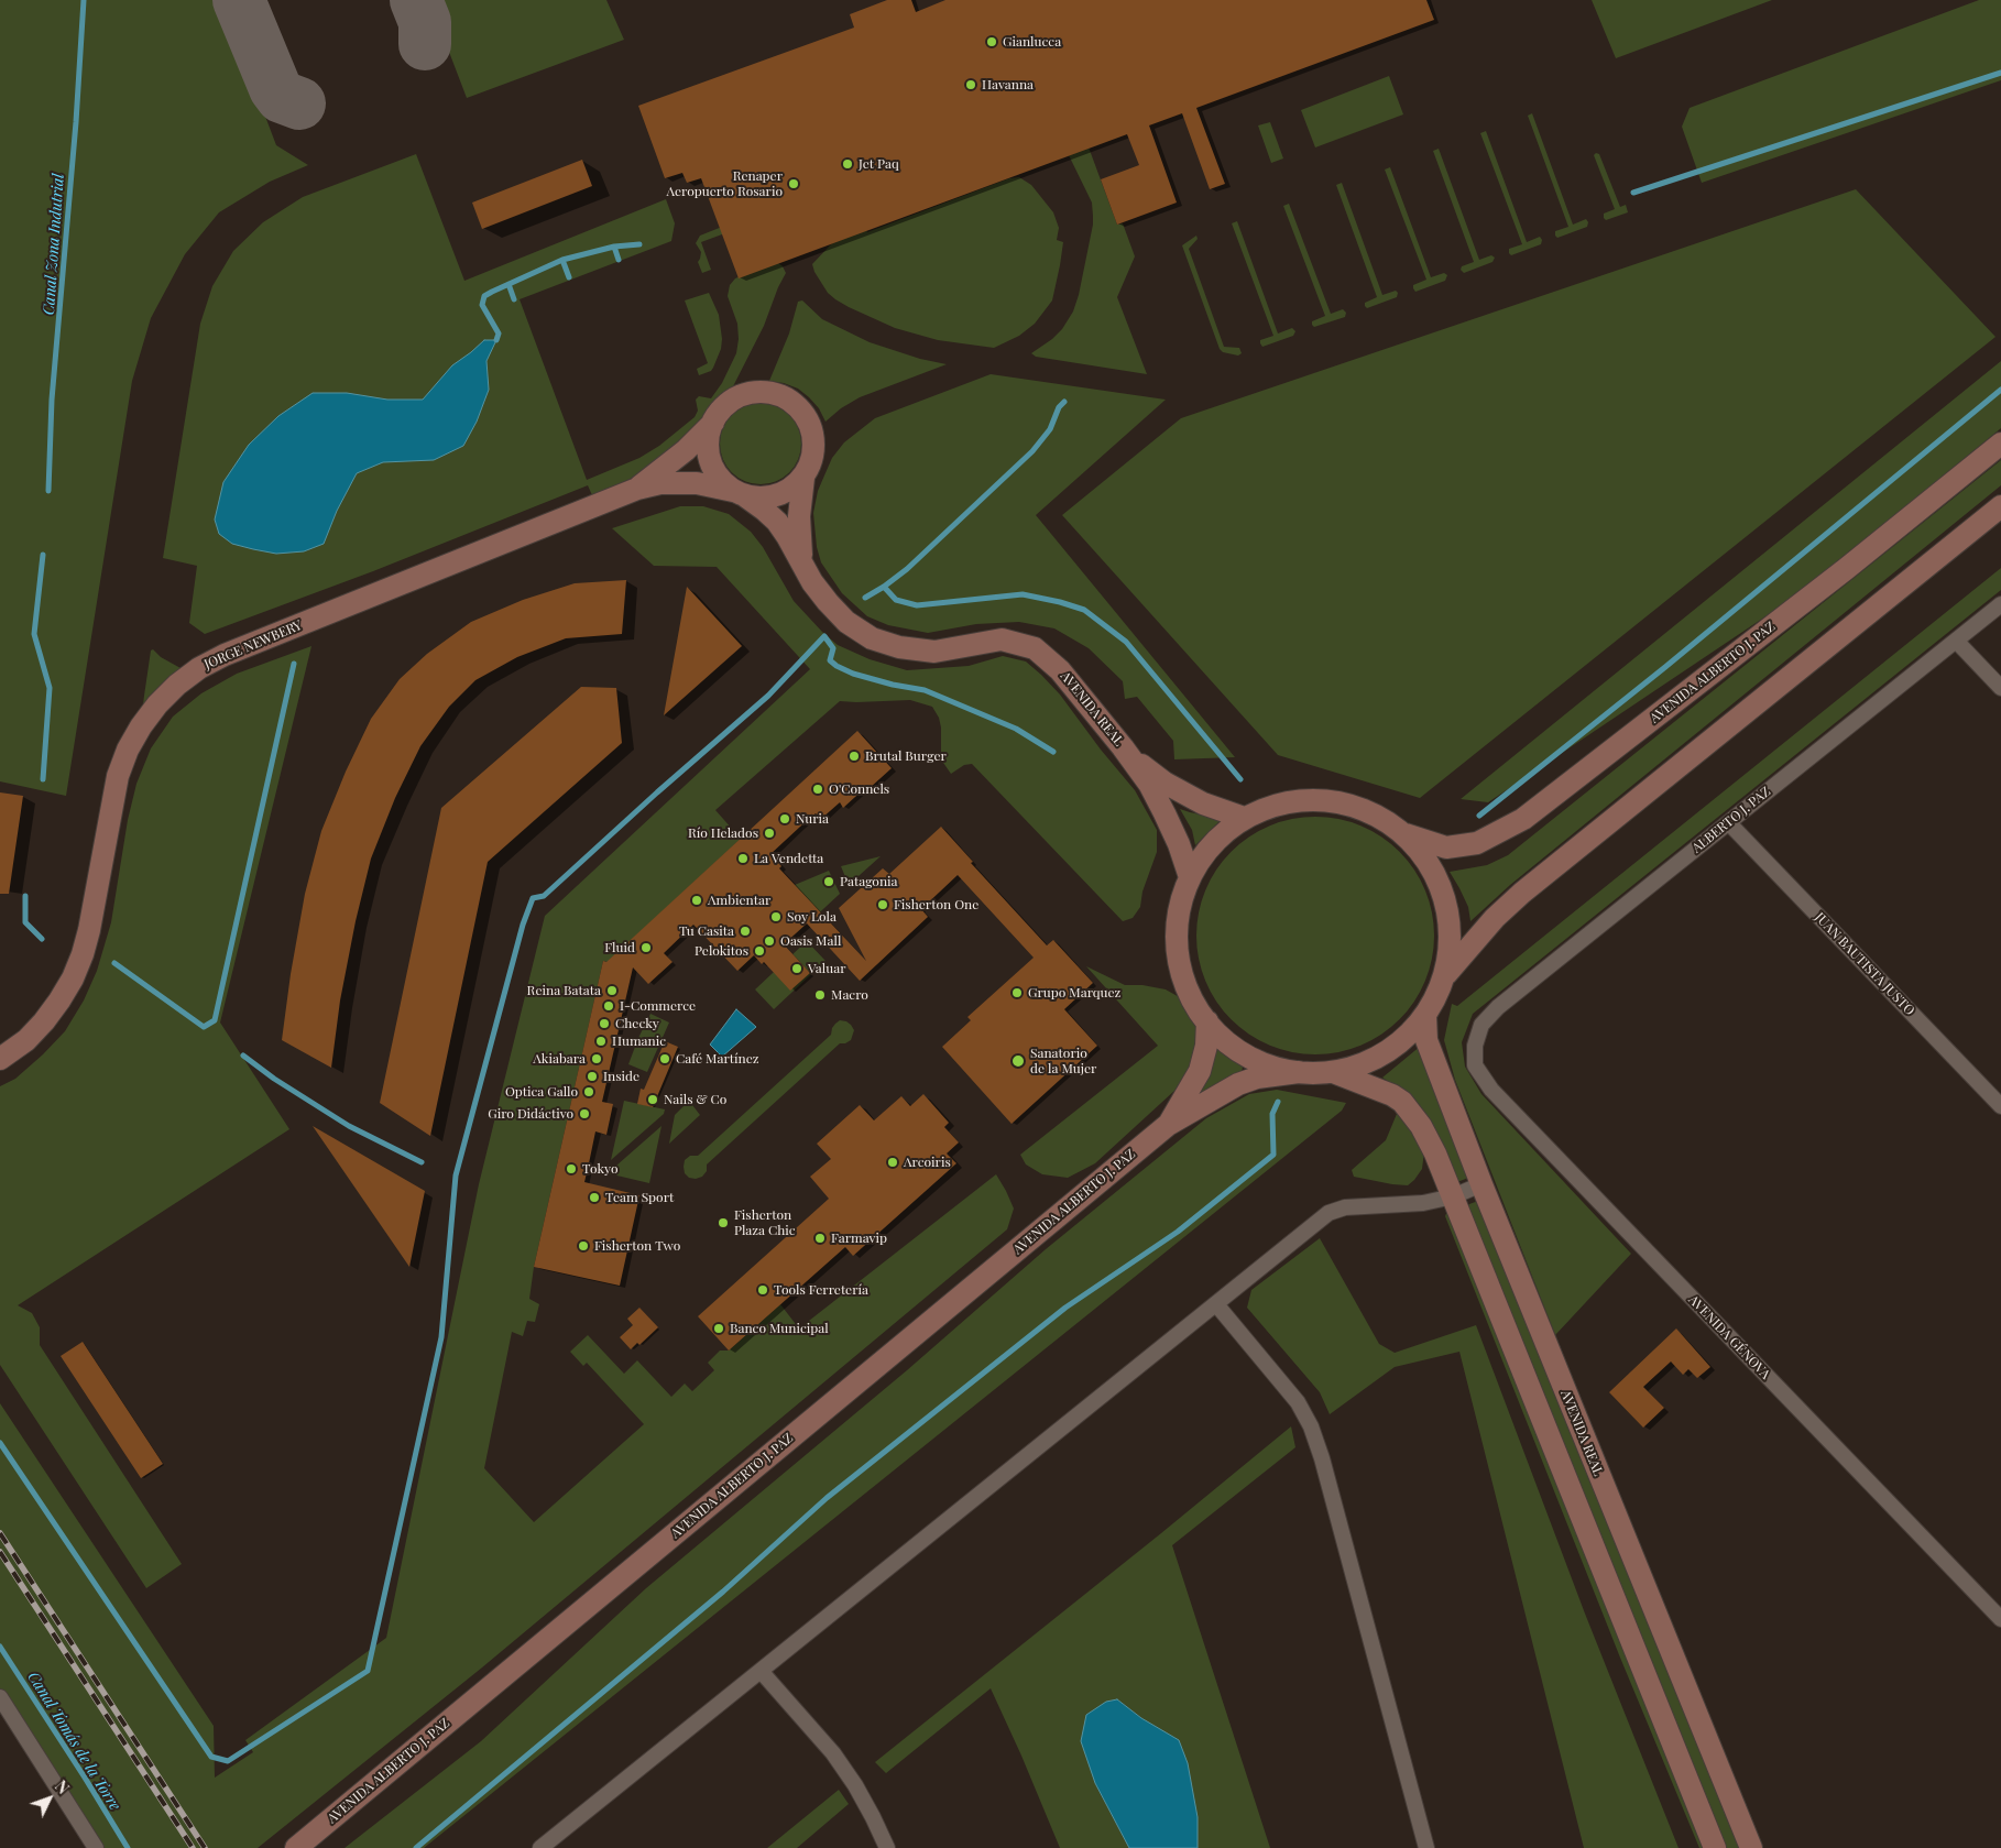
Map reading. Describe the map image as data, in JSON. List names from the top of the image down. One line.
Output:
{"streets":{"main road":["JORGE NEWBERY","AVENIDA ALBERTO J. PAZ","AVENIDA REAL"],"street":["ALBERTO J. PAZ","JUAN BAUTISTA JUSTO","AVENIDA GÉNOVA"]},"crossings":[["JORGE NEWBERY","AVENIDA REAL"],["ALBERTO J. PAZ","JUAN BAUTISTA JUSTO"],["ALBERTO J. PAZ","AVENIDA GÉNOVA"]],"water":["Canal Zona Indutrial","Canal Tomás de la Torre"],"places":["Gianlucca","Havanna","Jet Paq","Renaper Aeropuerto Rosario","Brutal Burger","O'Connels","Nuria","Río Helados","La Vendetta","Patagonia","Ambientar","Fisherton One","Soy Lola","Tu Casita","Oasis Mall","Fluid","Pelokitos","Valuar","Reina Batata","Grupo Marquez","Macro","I-Commerce","Checky","Humanic","Akiabara","Café Martínez","Sanatorio de la Mujer","Inside","Optica Gallo","Nails & Co","Giro Didáctivo","Arcoiris","Tokyo","Team Sport","Fisherton Plaza Chic","Farmavip","Fisherton Two","Tools Ferretería","Banco Municipal"],"north":"top right"}
